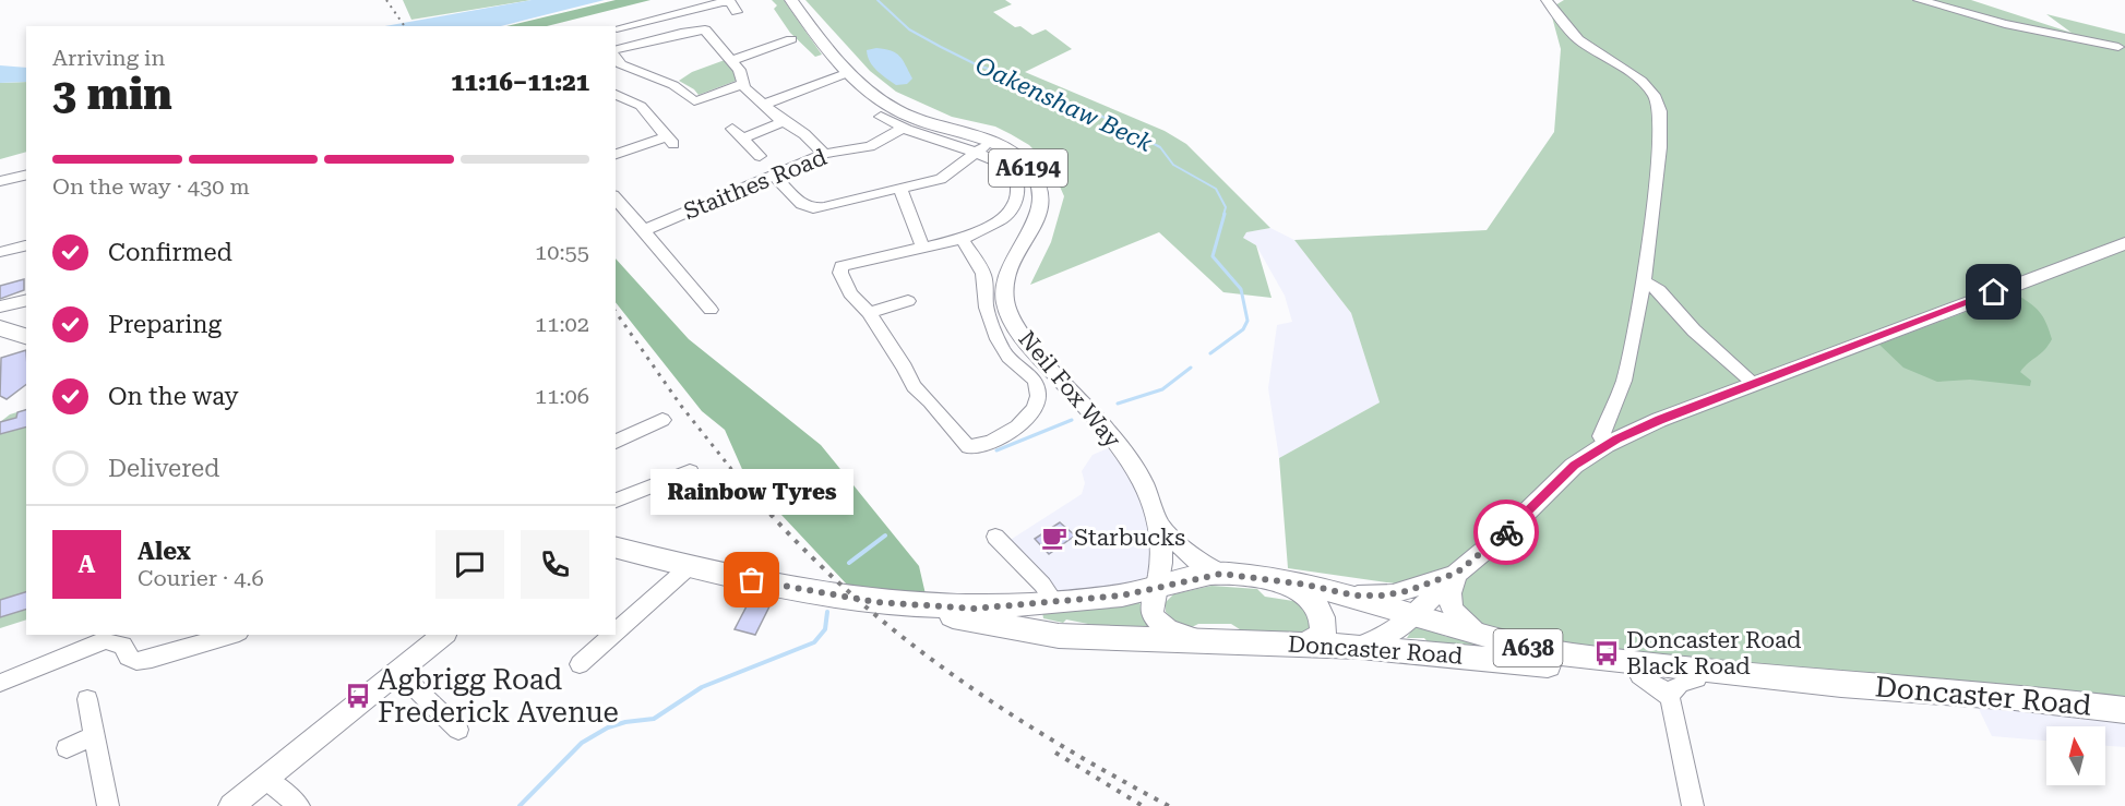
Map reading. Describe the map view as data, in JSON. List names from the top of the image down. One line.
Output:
{"streets":{"highway":["A638","Doncaster Road"],"main road":["A6194","Neil Fox Way"],"street":["Staithes Road"]},"crossings":[["Neil Fox Way","Doncaster Road"],["A638","Doncaster Road"]],"water":["Oakenshaw Beck"],"places":{"cafe":["Starbucks"],"other":["Rainbow Tyres"],"bus stop":["Doncaster Road Black Road","Agbrigg Road Frederick Avenue"]},"north":"top","page":{"heading":["3 min","Arriving in","11:16–11:21"],"panel":["Alex","Courier · 4.6"],"bar":"On the way · 430 m","list":[["Confirmed","10:55"],["Preparing","11:02"],["On the way","11:06"],"Delivered"],"bubble":"Rainbow Tyres","round":"A"}}
